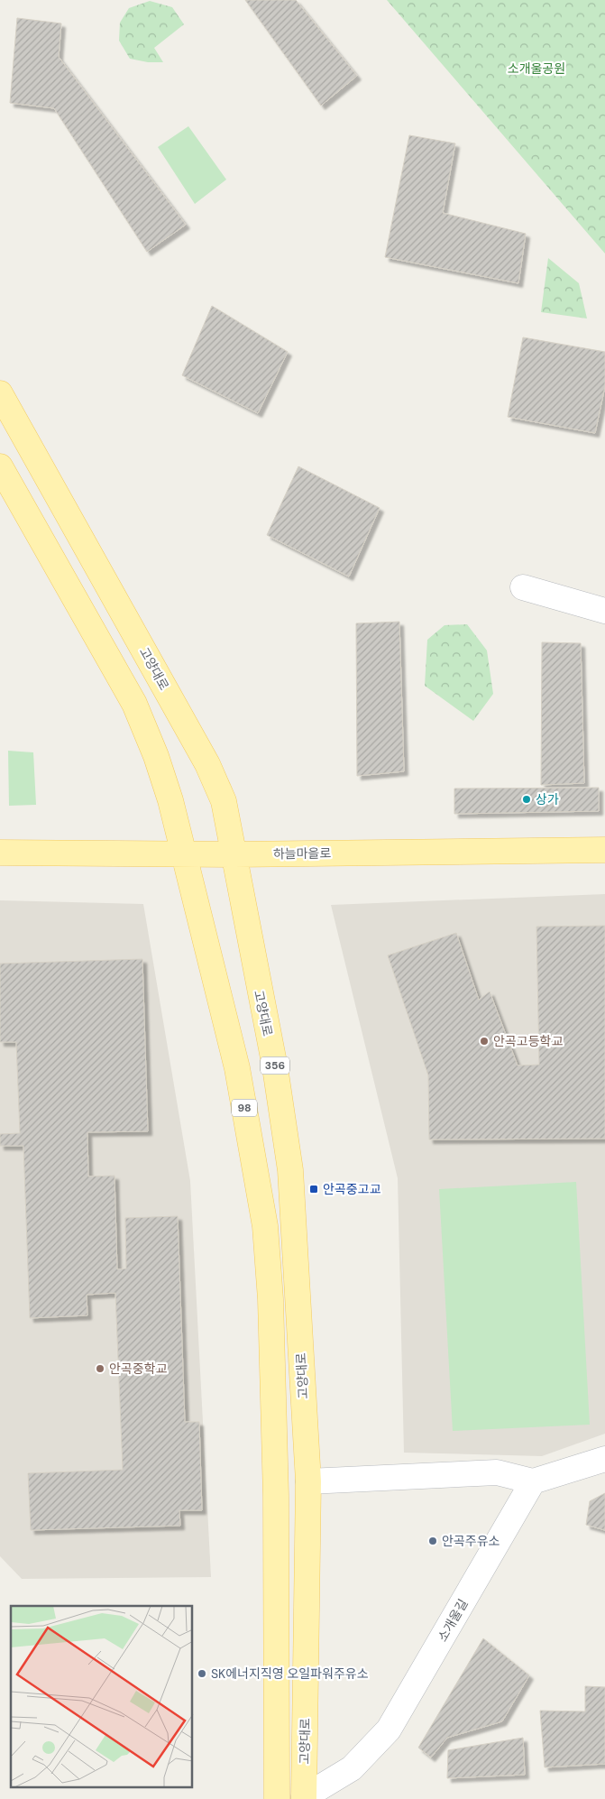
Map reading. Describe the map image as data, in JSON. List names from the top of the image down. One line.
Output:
{"streets":{"main road":["고양대로","하늘마을로","356","98"],"street":["소개울길"]},"crossings":[["고양대로","하늘마을로"],["고양대로","소개울길"],["하늘마을로","98"]],"parks":["소개울공원"],"places":{"other":["상가","안곡고등학교","안곡중학교","안곡주유소","SK에너지직영 오일파워주유소"],"transit":["안곡중고교"]}}
